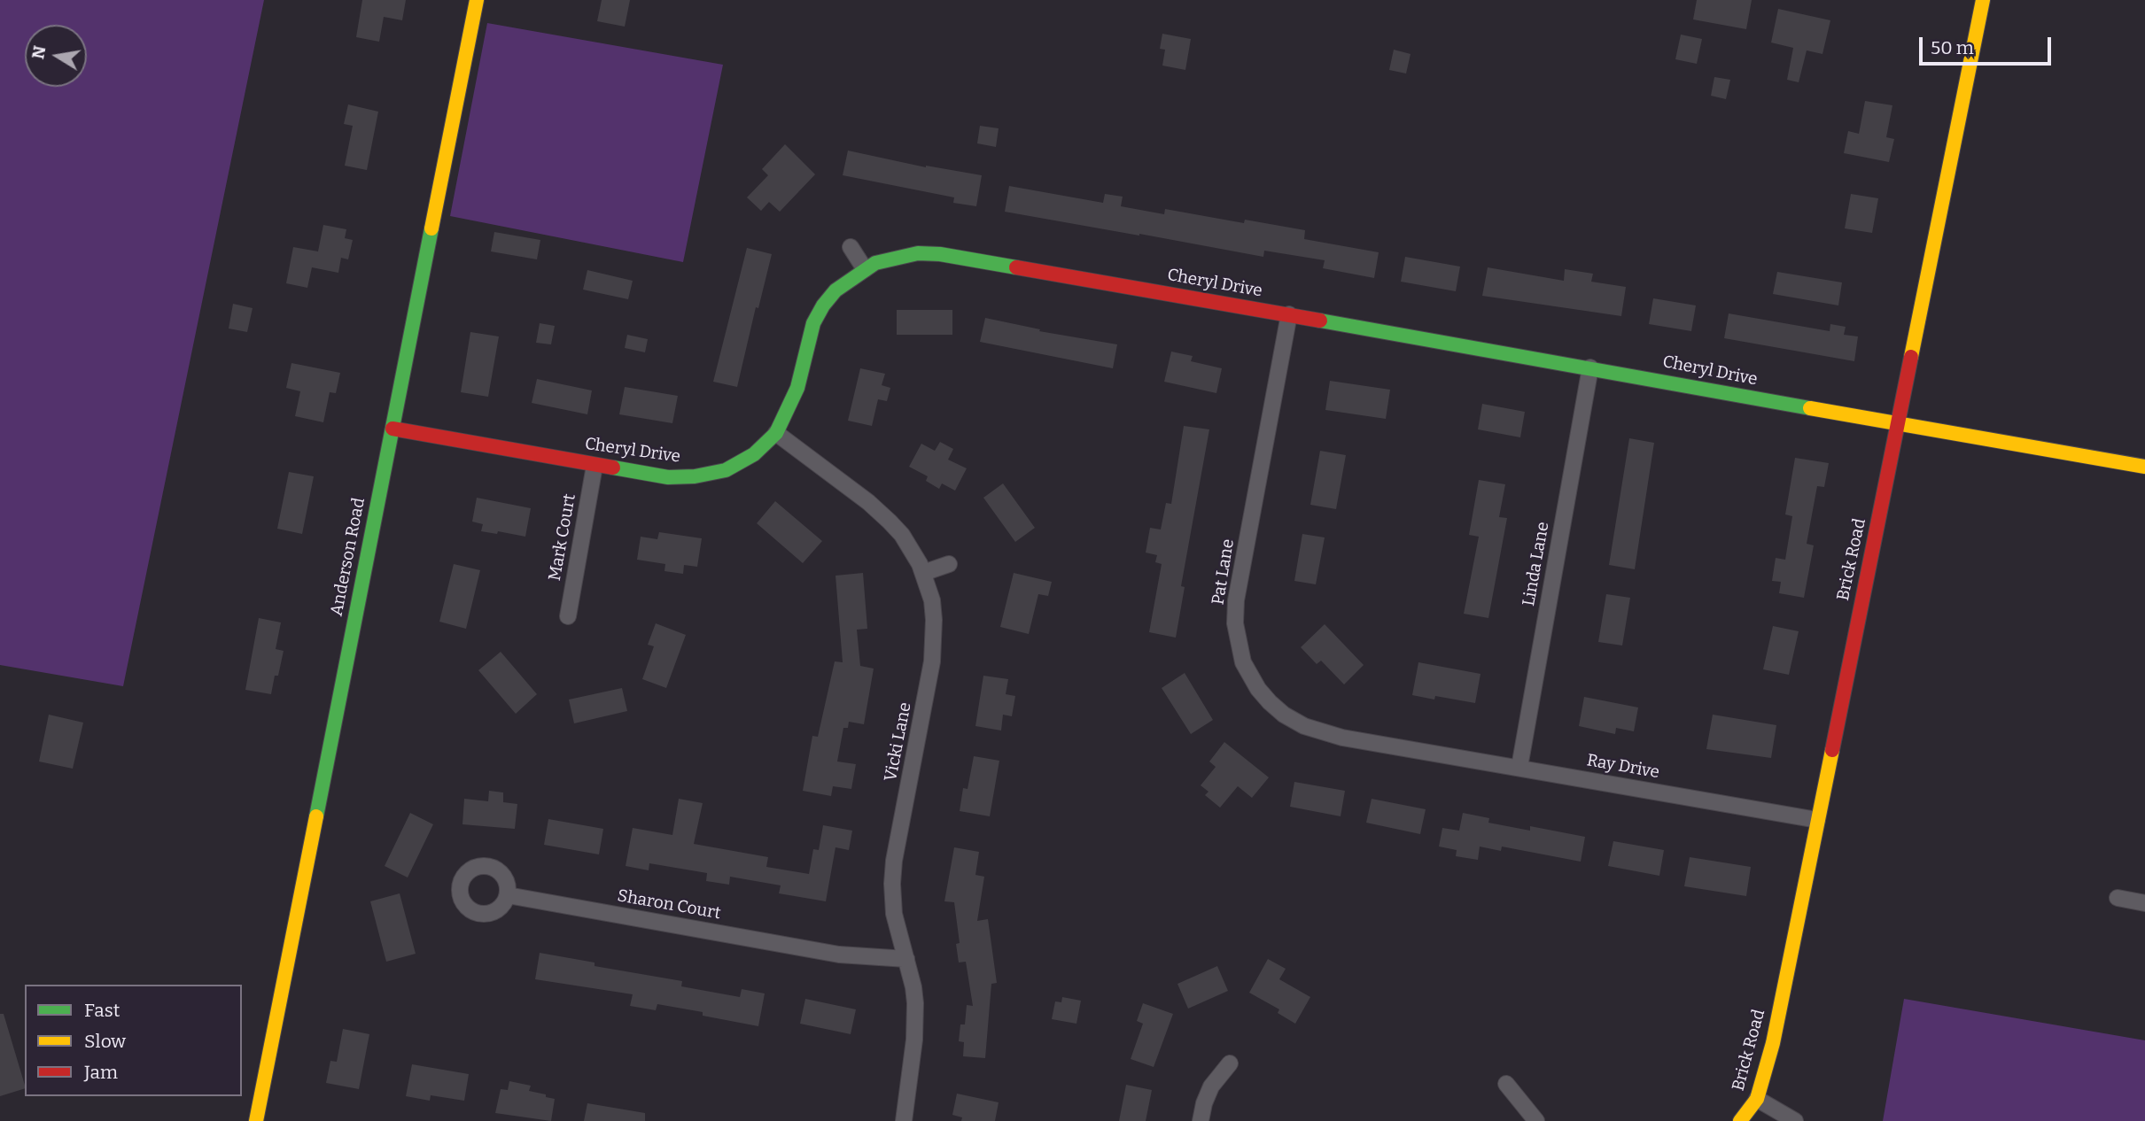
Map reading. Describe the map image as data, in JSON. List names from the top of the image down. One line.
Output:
{"streets":{"street":["Cheryl Drive","Mark Court","Anderson Road","Brick Road","Linda Lane","Pat Lane","Vicki Lane","Ray Drive","Sharon Court"]},"crossings":[["Cheryl Drive","Mark Court"],["Cheryl Drive","Anderson Road"],["Cheryl Drive","Brick Road"],["Cheryl Drive","Linda Lane"],["Cheryl Drive","Pat Lane"],["Cheryl Drive","Vicki Lane"],["Brick Road","Ray Drive"],["Linda Lane","Ray Drive"],["Pat Lane","Ray Drive"],["Vicki Lane","Sharon Court"]],"legend":["Fast","Slow","Jam"],"scale_bar":"50 m","north":"left"}
